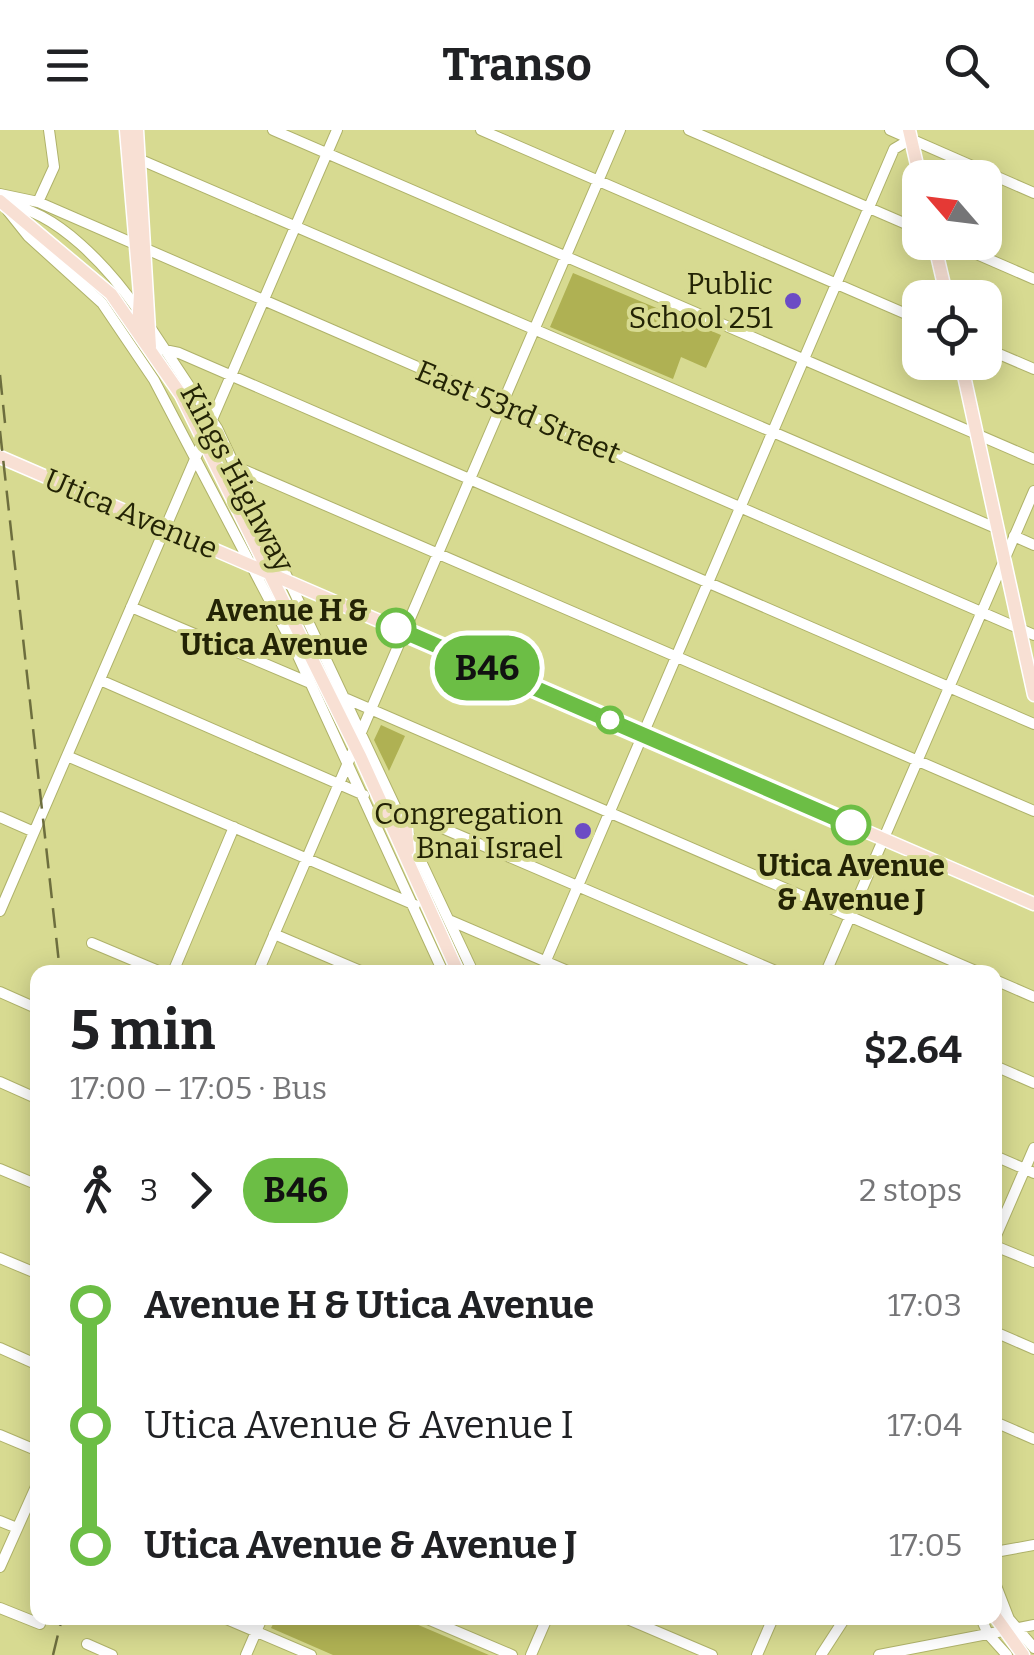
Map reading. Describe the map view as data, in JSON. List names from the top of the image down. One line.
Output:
{"streets":{"main road":["Kings Highway","Utica Avenue"],"street":["East 53rd Street"]},"crossings":[["East 53rd Street","Kings Highway"],["Kings Highway","Utica Avenue"]],"places":["Public School 251","Avenue H & Utica Avenue","Utica Avenue & Avenue J","Congregation Bnai Israel"],"lines":["bus line B46"],"north":"top left","page":{"header":"Transo","on_map":"B46","heading":["5 min","17:00 – 17:05 · Bus","$2.64"],"legs":["3","B46","2 stops"],"list":[{"name":"Avenue H & Utica Avenue","value":"17:03"},{"name":"Utica Avenue & Avenue I","value":"17:04"},{"name":"Utica Avenue & Avenue J","value":"17:05"}]}}
